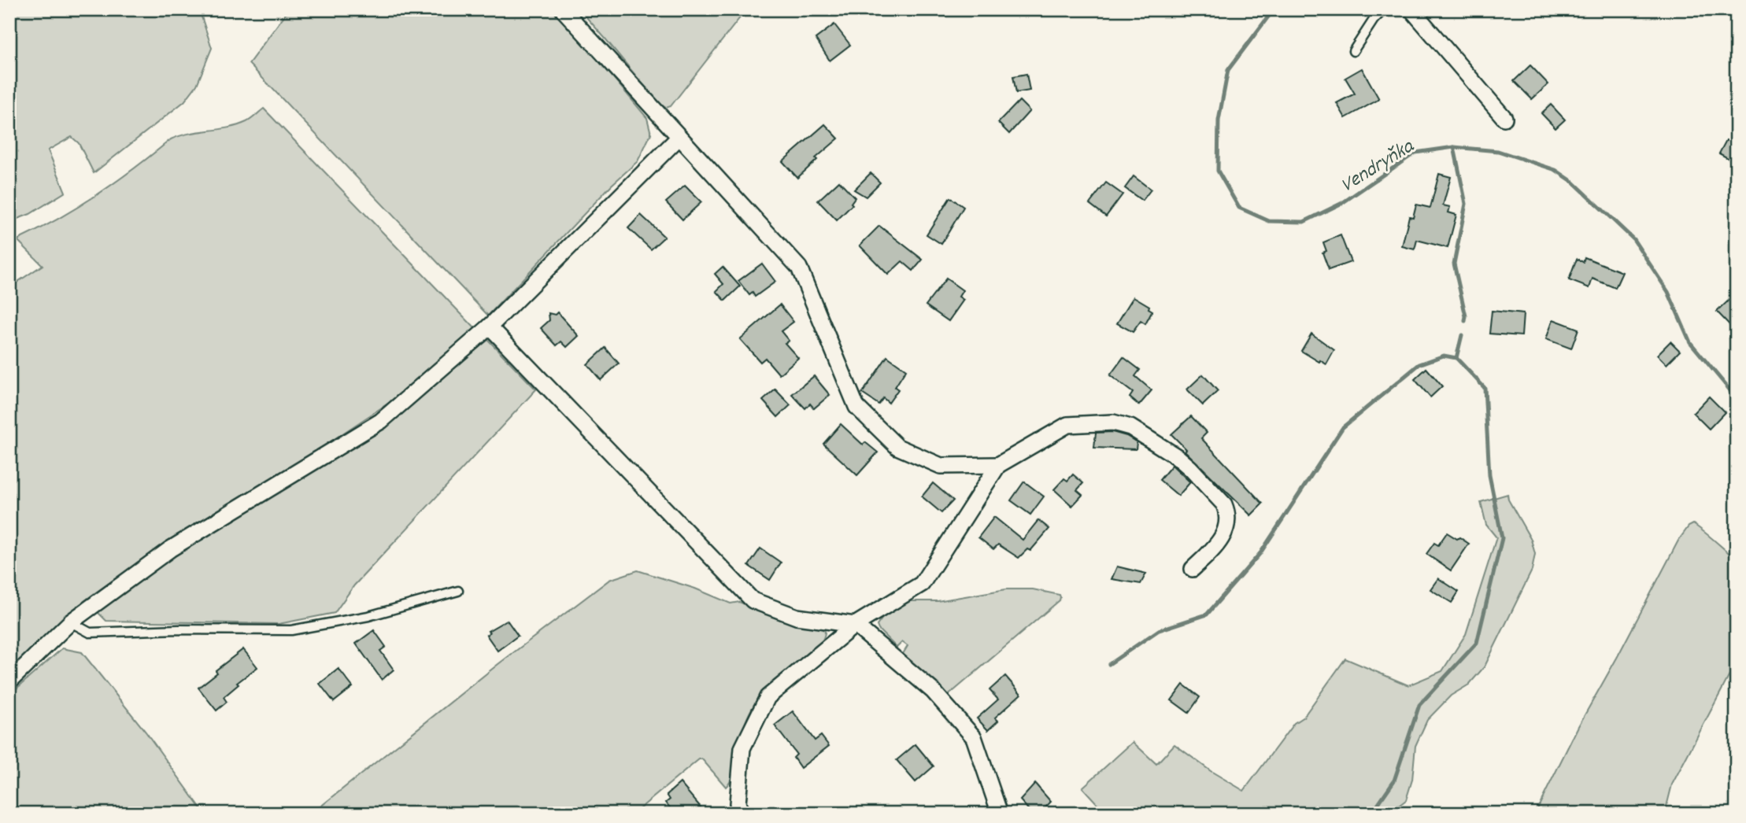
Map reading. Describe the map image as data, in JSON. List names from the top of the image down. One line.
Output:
{"water":["Vendryňka"]}
